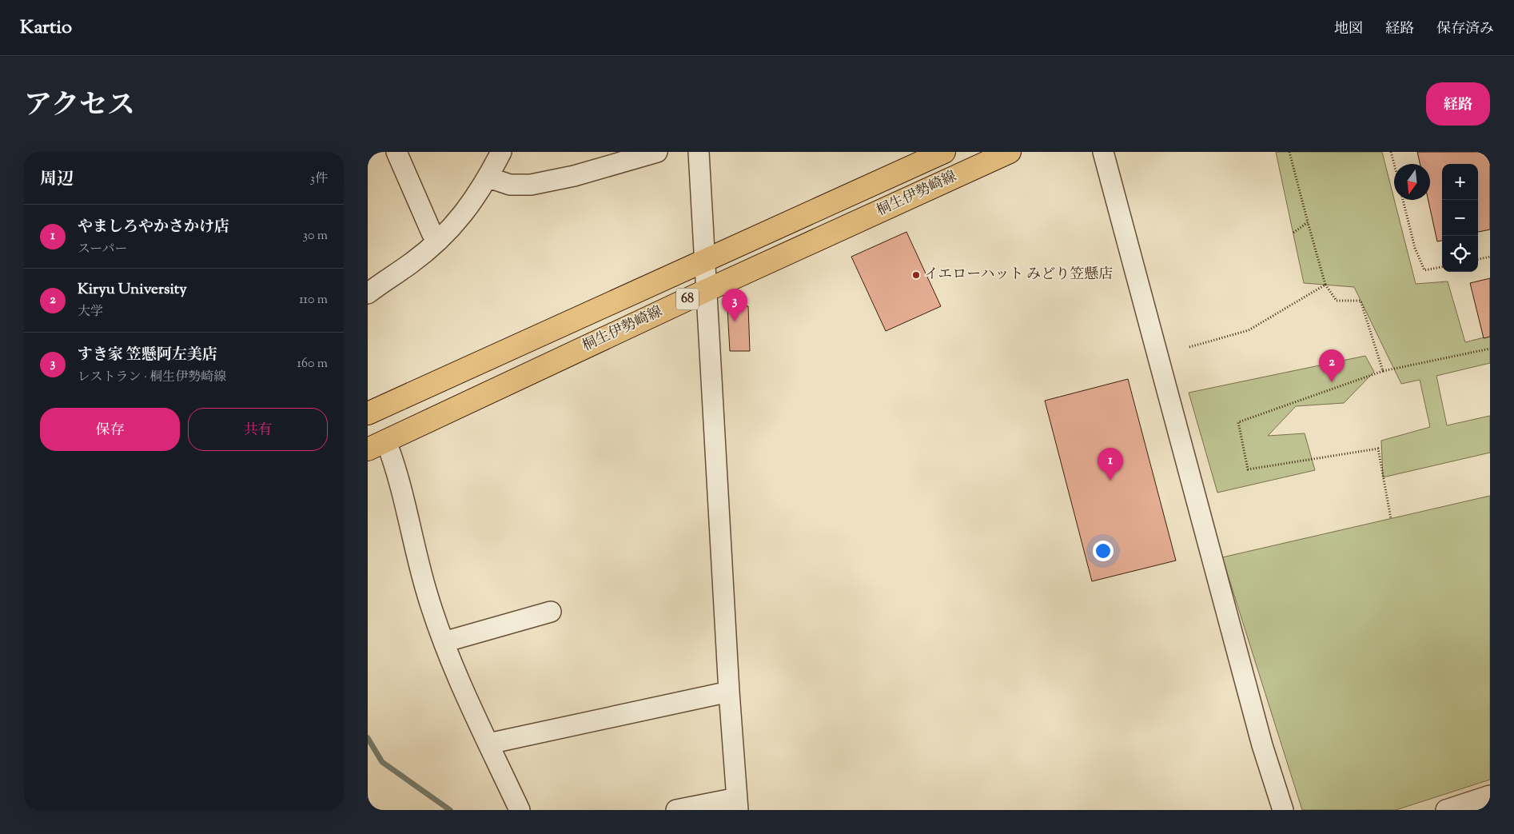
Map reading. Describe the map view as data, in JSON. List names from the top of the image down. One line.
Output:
{"streets":{"main road":["桐生伊勢崎線","68"]},"places":["イエローハット みどり笠懸店"],"north":"bottom","page":{"header":"Kartio","nav":["地図","経路","保存済み"],"title":"アクセス","buttons":["経路",["保存","共有"]],"heading":["周辺","3件"],"map_buttons":["+","−"],"list":[{"mark":"1","name":"やましろやかさかけ店","note":"スーパー","value":"30 m"},{"mark":"2","name":"Kiryu University","note":"大学","value":"110 m"},{"mark":"3","name":"すき家 笠懸阿左美店","note":"レストラン · 桐生伊勢崎線","value":"160 m"}],"pins":["3","2","1"]}}
